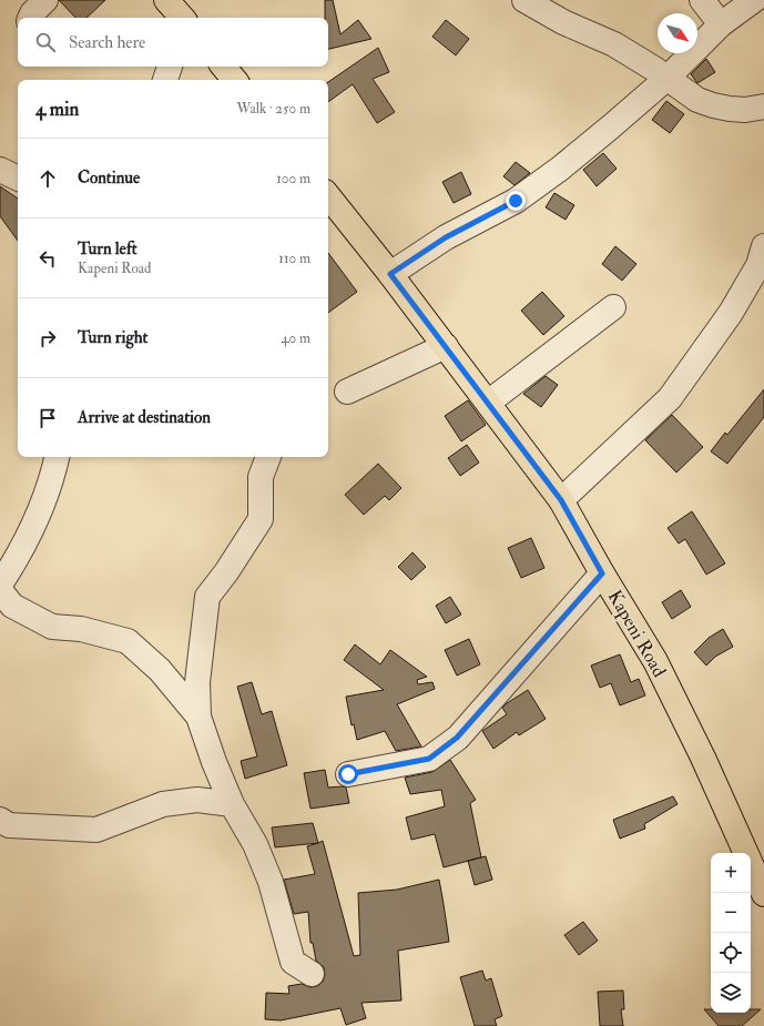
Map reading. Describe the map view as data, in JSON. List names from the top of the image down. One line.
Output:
{"streets":{"main road":["Kapeni Road"]},"north":"bottom right","page":{"search":"Search here","heading":["4 min","Walk · 250 m"],"list":[["Continue","100 m"],["Turn left","Kapeni Road","110 m"],["Turn right","40 m"],"Arrive at destination"],"map_buttons":["+","−"]}}
